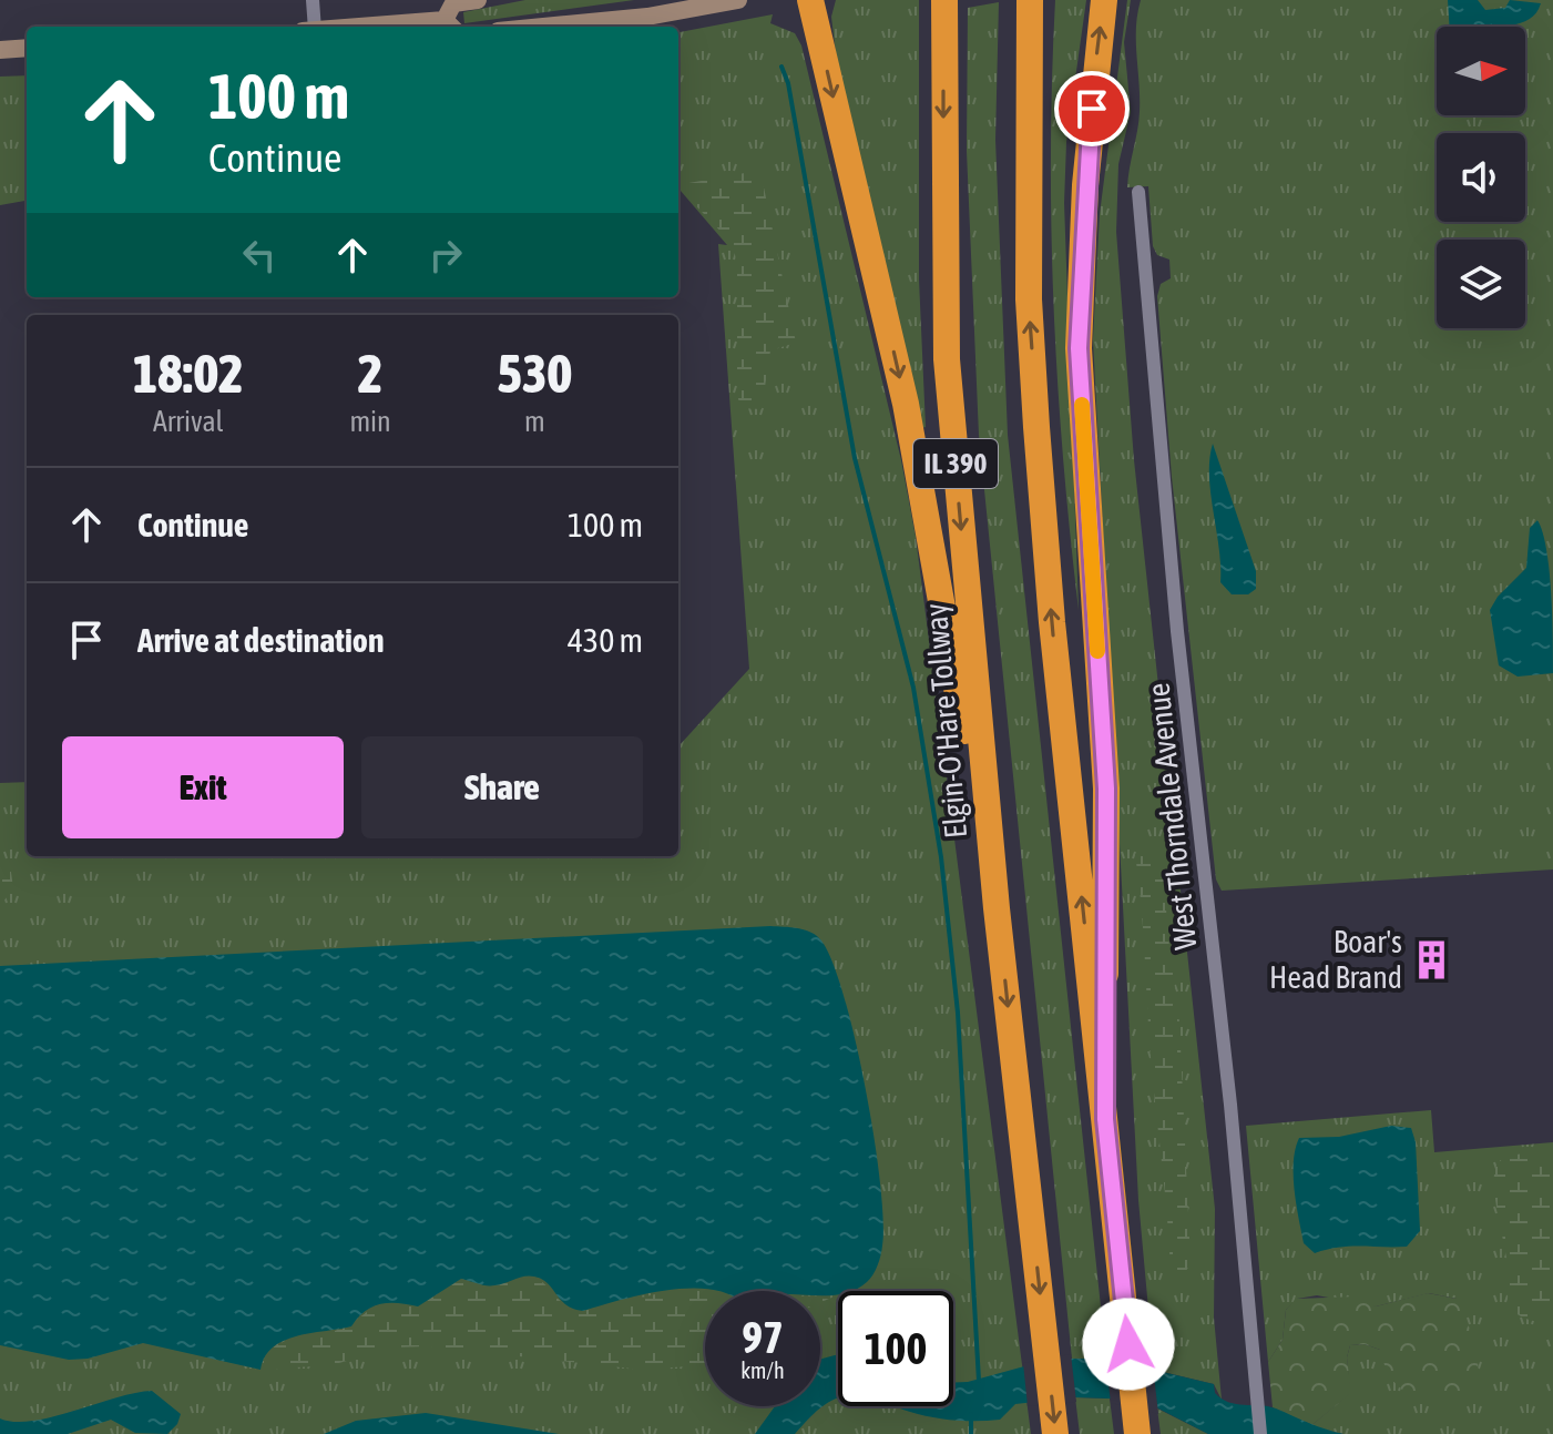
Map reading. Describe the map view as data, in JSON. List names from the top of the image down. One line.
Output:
{"streets":{"highway":["IL 390","Elgin-O'Hare Tollway"],"street":["West Thorndale Avenue"]},"places":{"building":["Boar's Head Brand"]},"north":"right","page":{"turn":["100 m","Continue"],"eta":["18:02","Arrival","2","min","530","m"],"list":[{"name":"Continue","value":"100 m"},{"name":"Arrive at destination","value":"430 m"}],"buttons":["Exit","Share"],"speed":"97 km/h","limit":"100"}}
